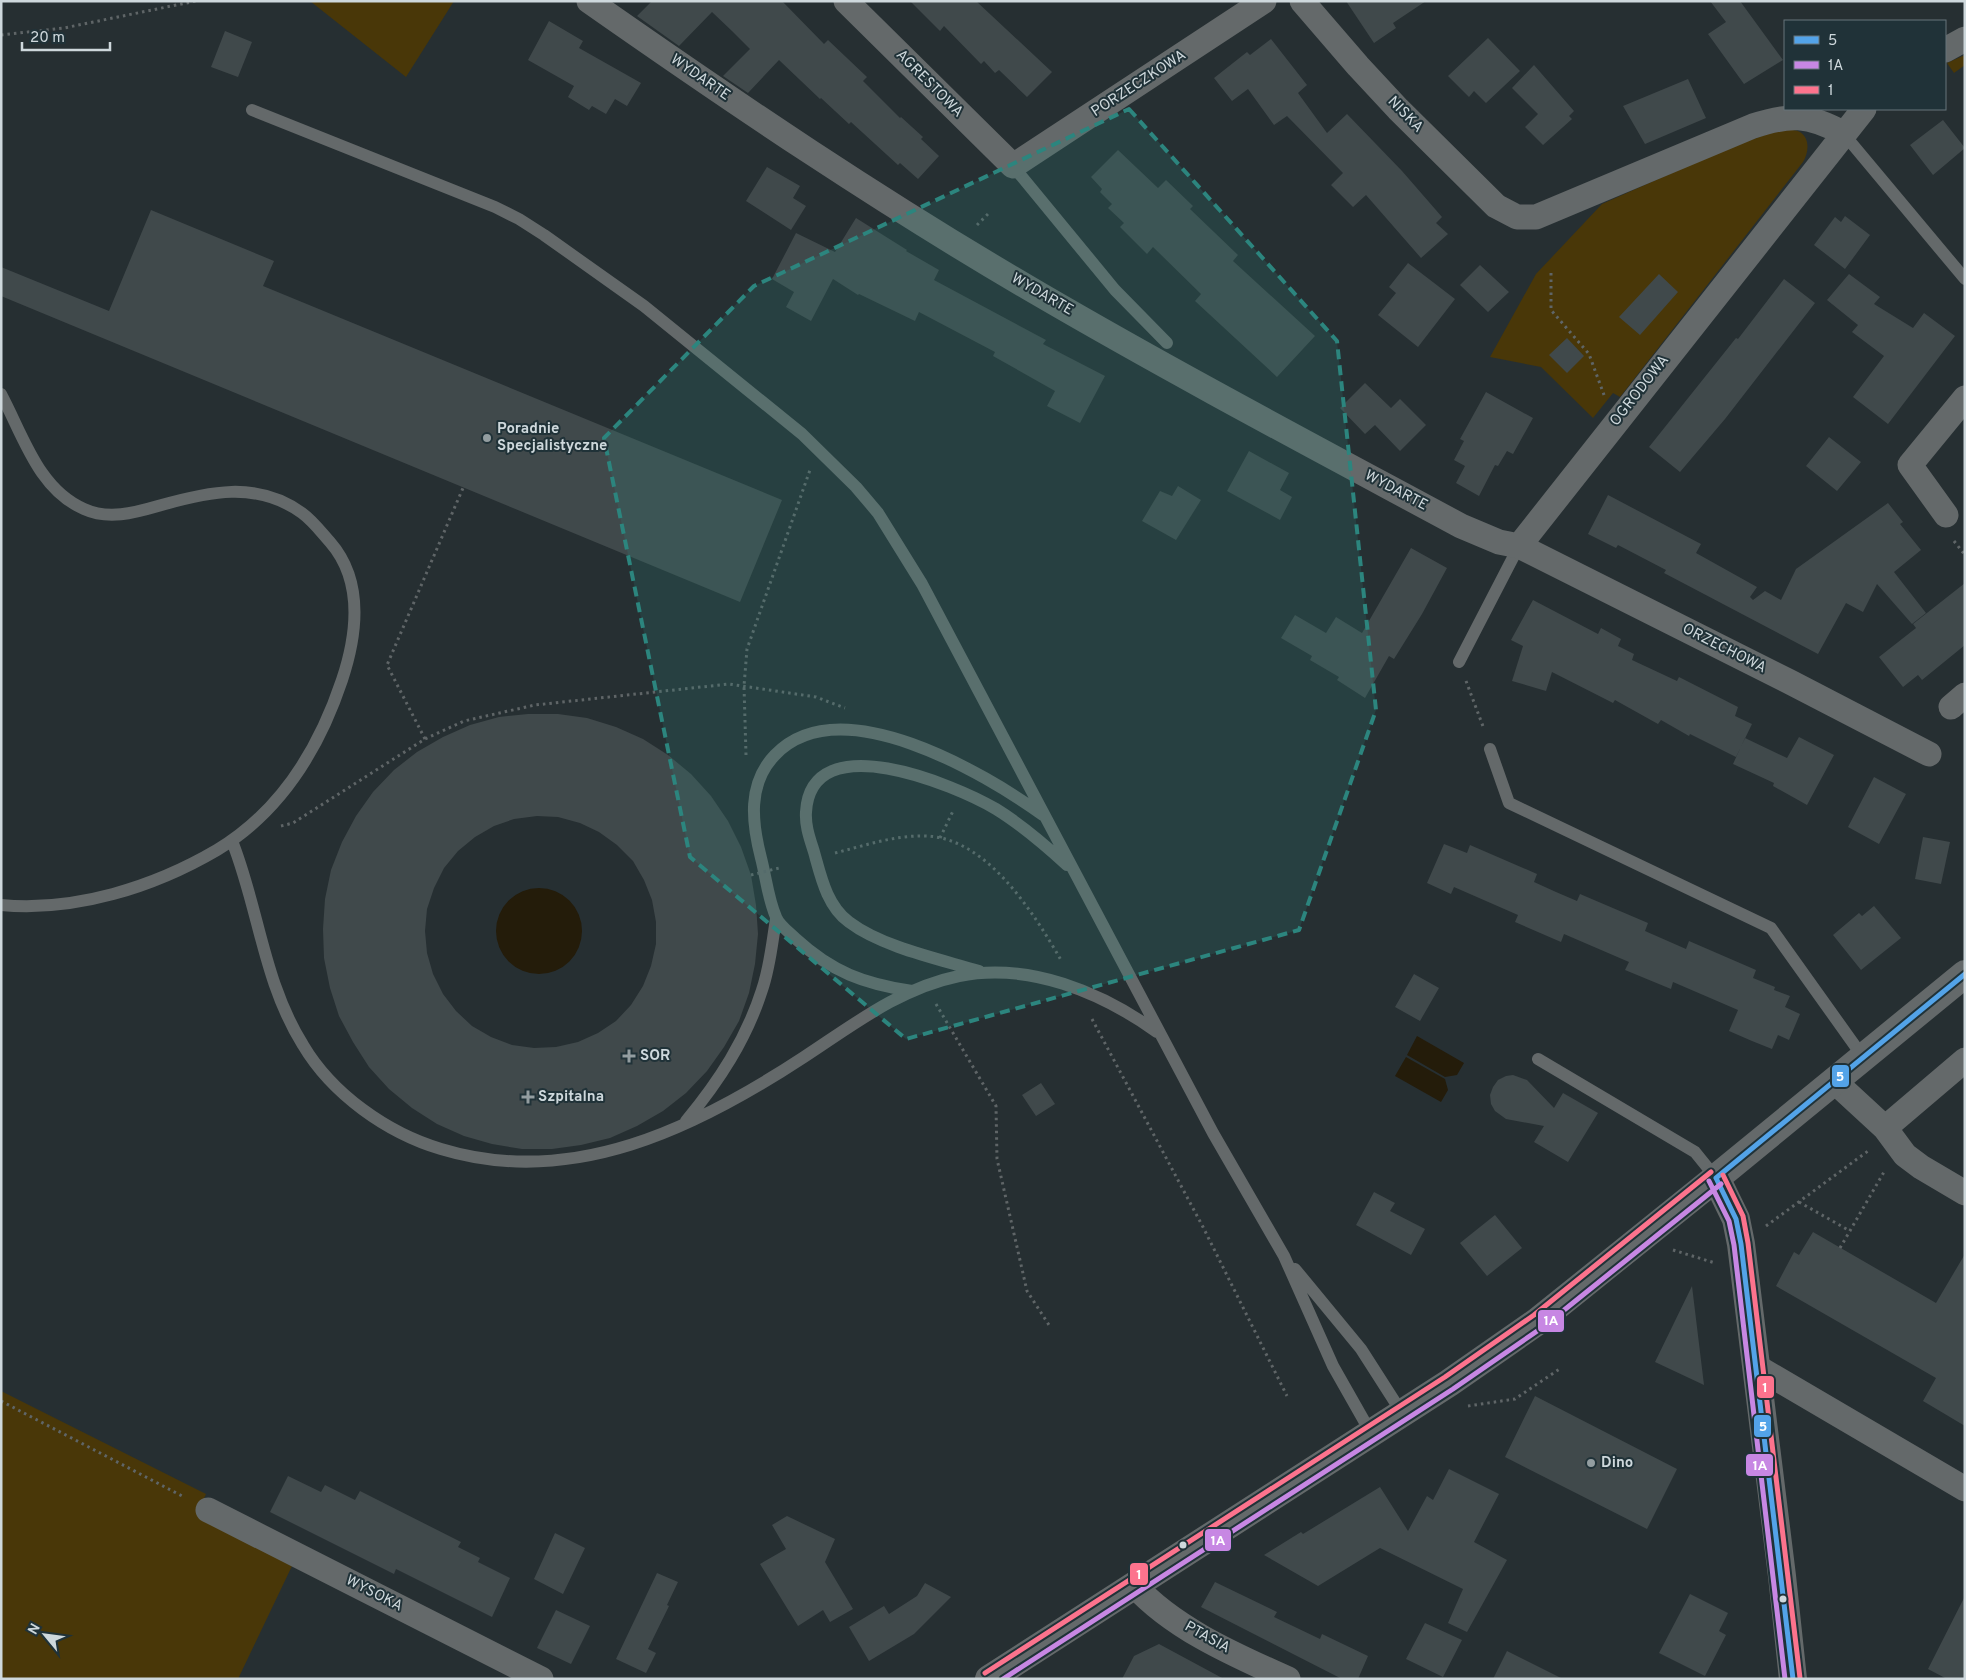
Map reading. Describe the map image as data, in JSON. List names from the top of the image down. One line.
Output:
{"streets":{"street":["WYDARTE","AGRESTOWA","PORZECZKOWA","NISKA","OGRODOWA","ORZECHOWA","WYSOKA","PTASIA"]},"crossings":[["WYDARTE","OGRODOWA"],["WYDARTE","ORZECHOWA"],["AGRESTOWA","PORZECZKOWA"],["NISKA","OGRODOWA"],["OGRODOWA","ORZECHOWA"]],"places":{"other":["Poradnie Specjalistyczne","Dino"],"health":["SOR","Szpitalna"]},"lines":["transit line 5","transit line 1","transit line 1A"],"legend":["5","1A","1"],"scale_bar":"20 m","north":"top left"}
